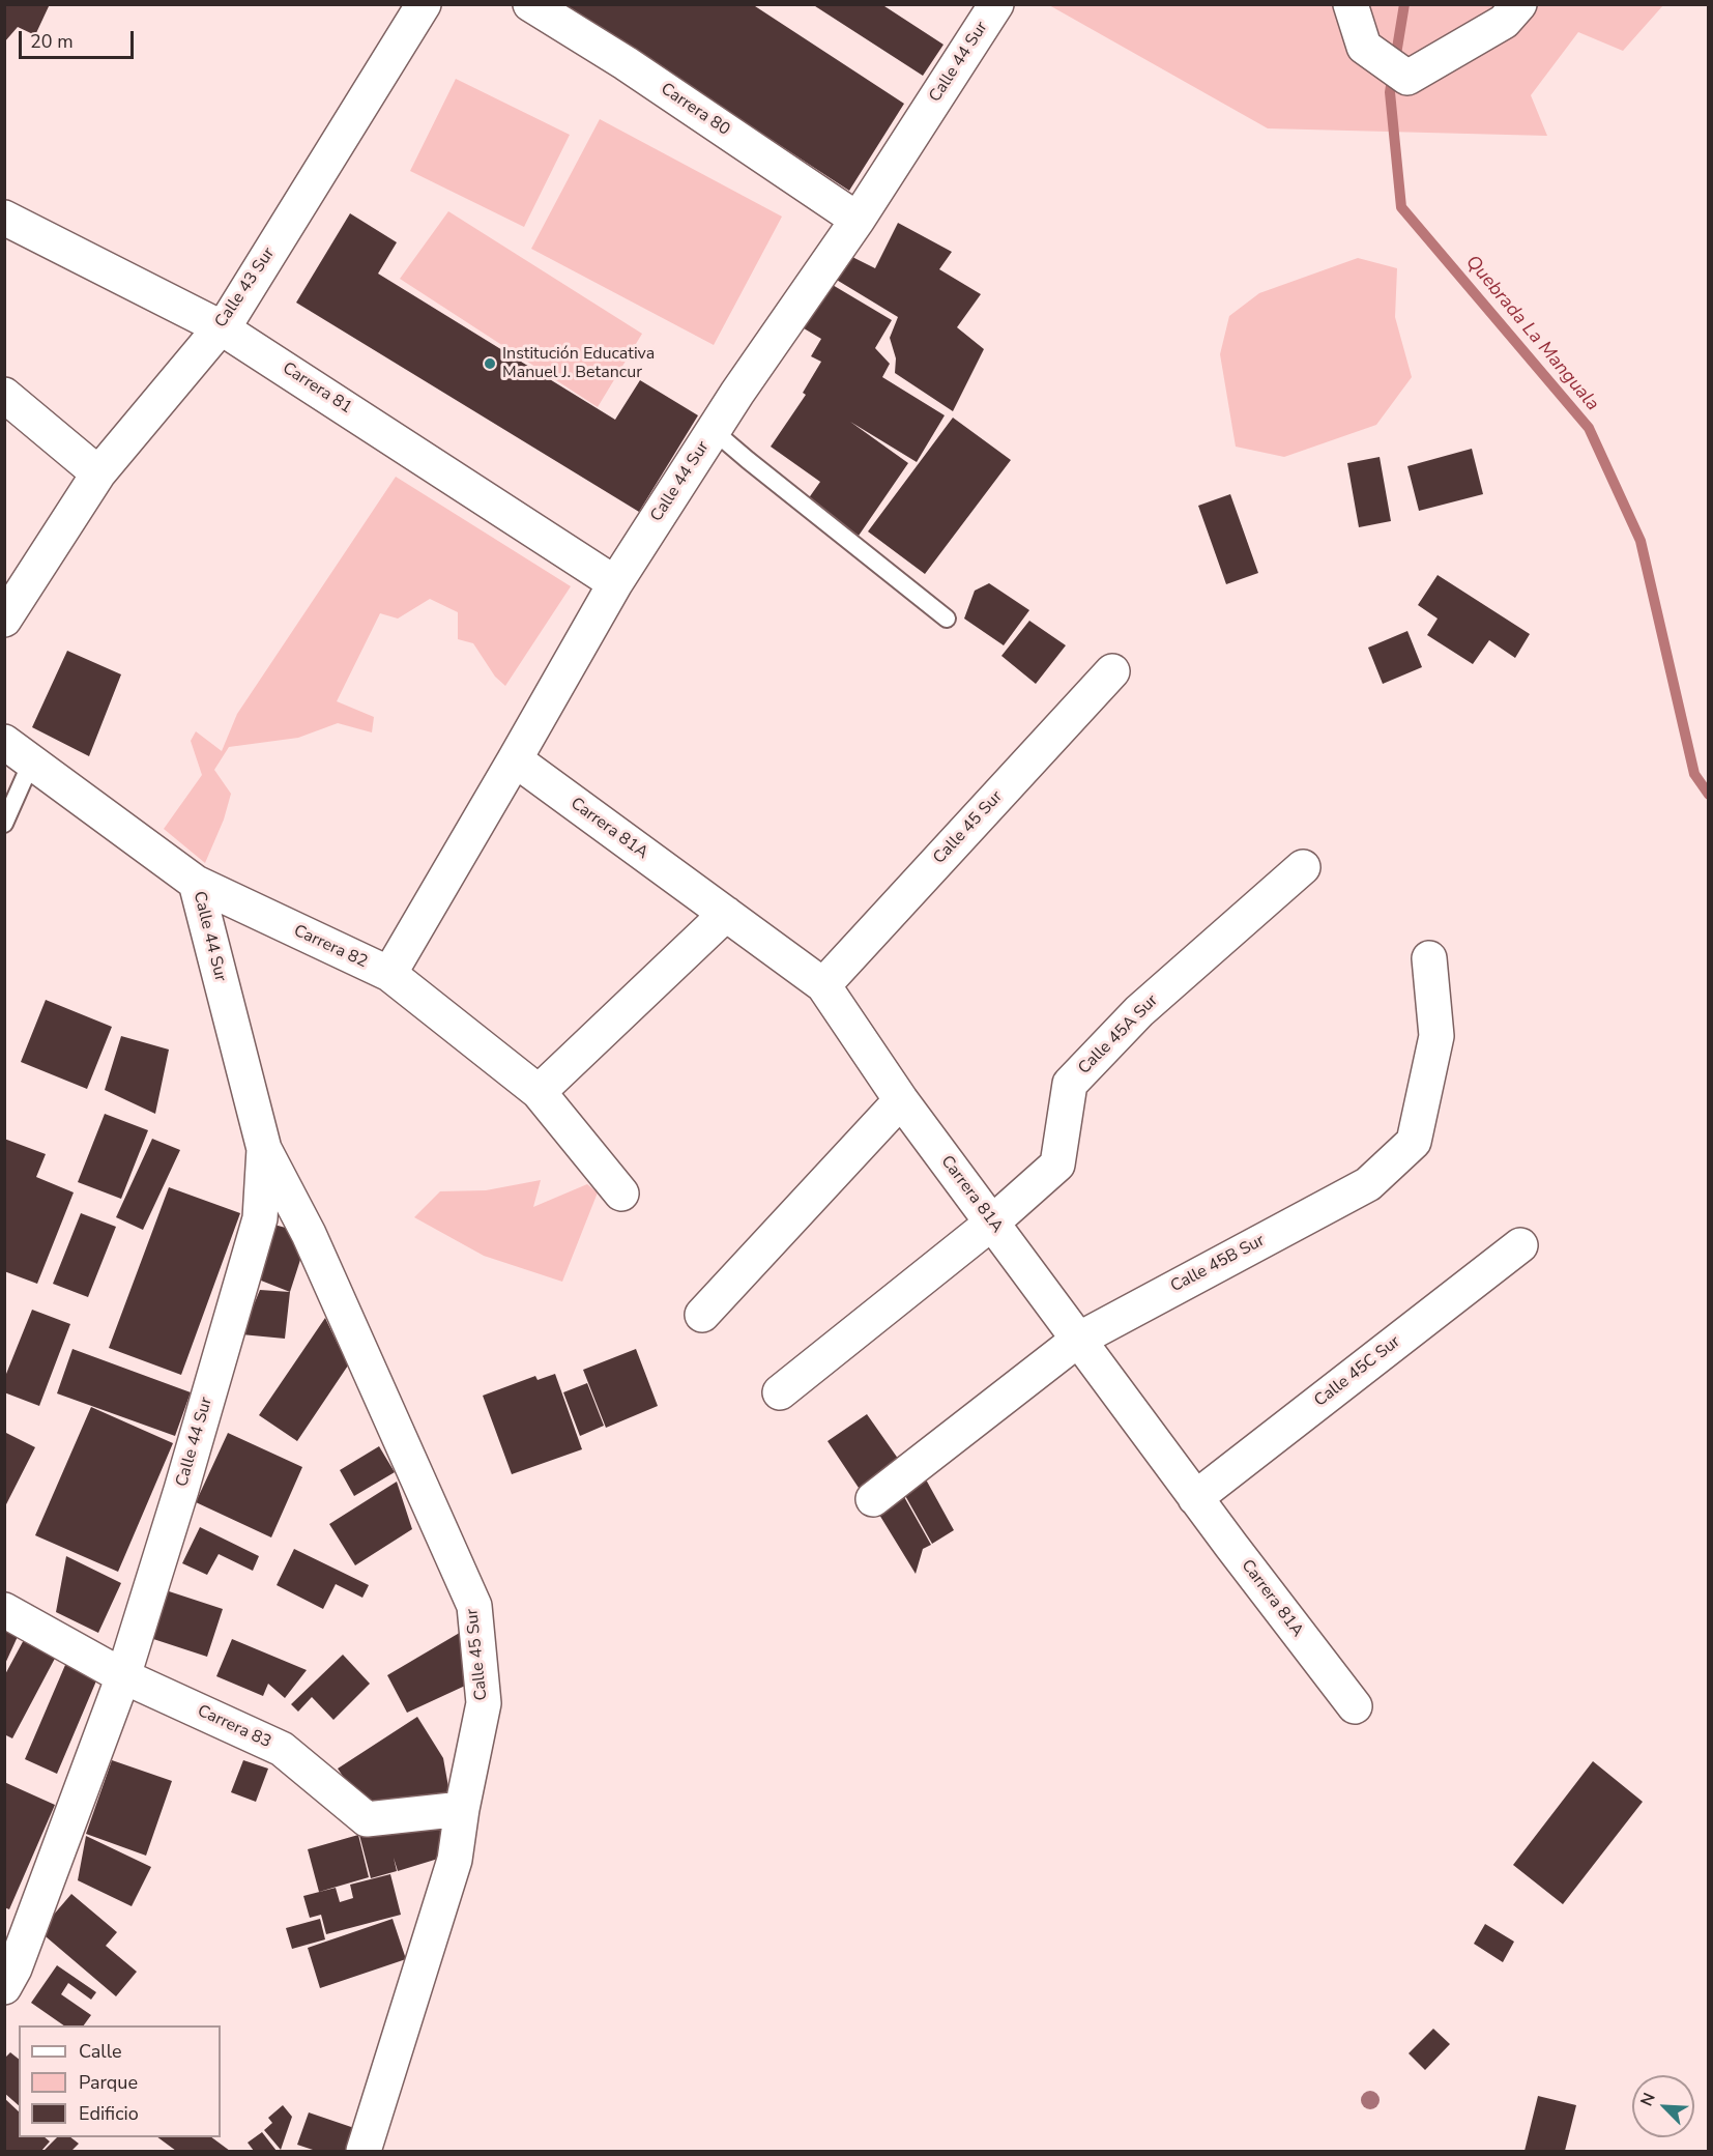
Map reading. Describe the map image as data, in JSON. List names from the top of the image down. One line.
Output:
{"streets":{"street":["Calle 44 Sur","Carrera 80","Calle 43 Sur","Carrera 81","Calle 45 Sur","Carrera 81A","Carrera 82","Calle 45A Sur","Calle 45B Sur","Calle 45C Sur","Carrera 83"]},"crossings":[["Calle 44 Sur","Carrera 80"],["Calle 44 Sur","Carrera 81"],["Calle 44 Sur","Calle 45 Sur"],["Calle 44 Sur","Carrera 81A"],["Calle 44 Sur","Carrera 82"],["Calle 44 Sur","Carrera 83"],["Calle 43 Sur","Carrera 81"],["Calle 45 Sur","Carrera 81A"],["Calle 45 Sur","Carrera 83"],["Carrera 81A","Calle 45A Sur"],["Carrera 81A","Calle 45B Sur"],["Carrera 81A","Calle 45C Sur"]],"water":["Quebrada La Manguala"],"places":["Institución Educativa Manuel J. Betancur"],"legend":["Calle","Parque","Edificio"],"scale_bar":"20 m","north":"top left"}
